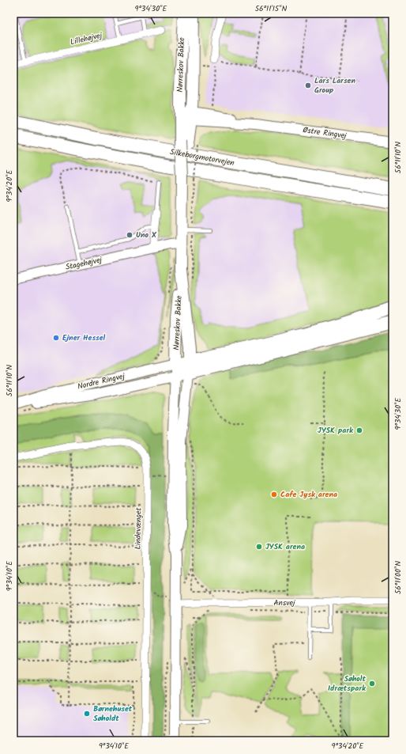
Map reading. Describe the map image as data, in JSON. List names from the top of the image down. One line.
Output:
{"streets":{"highway":["Silkeborgmotorvejen"],"main road":["Nørreskov Bakke"],"street":["Lillehøjvej","Østre Ringvej","Stagehøjvej","Nordre Ringvej","Lindevænget","Ansvej"]},"crossings":[["Nørreskov Bakke","Østre Ringvej"],["Nørreskov Bakke","Stagehøjvej"],["Nørreskov Bakke","Nordre Ringvej"]],"places":["Lars Larsen Group","Uno X","Ejner Hessel","JYSK park","Cafe Jysk arena","JYSK arena","Søholt Idrætspark","Børnehuset Søholdt"],"coordinates":["9°34'30\"E","56°11'15\"N","56°11'10\"N","9°34'20\"E","9°34'10\"E","56°11'00\"N"]}
